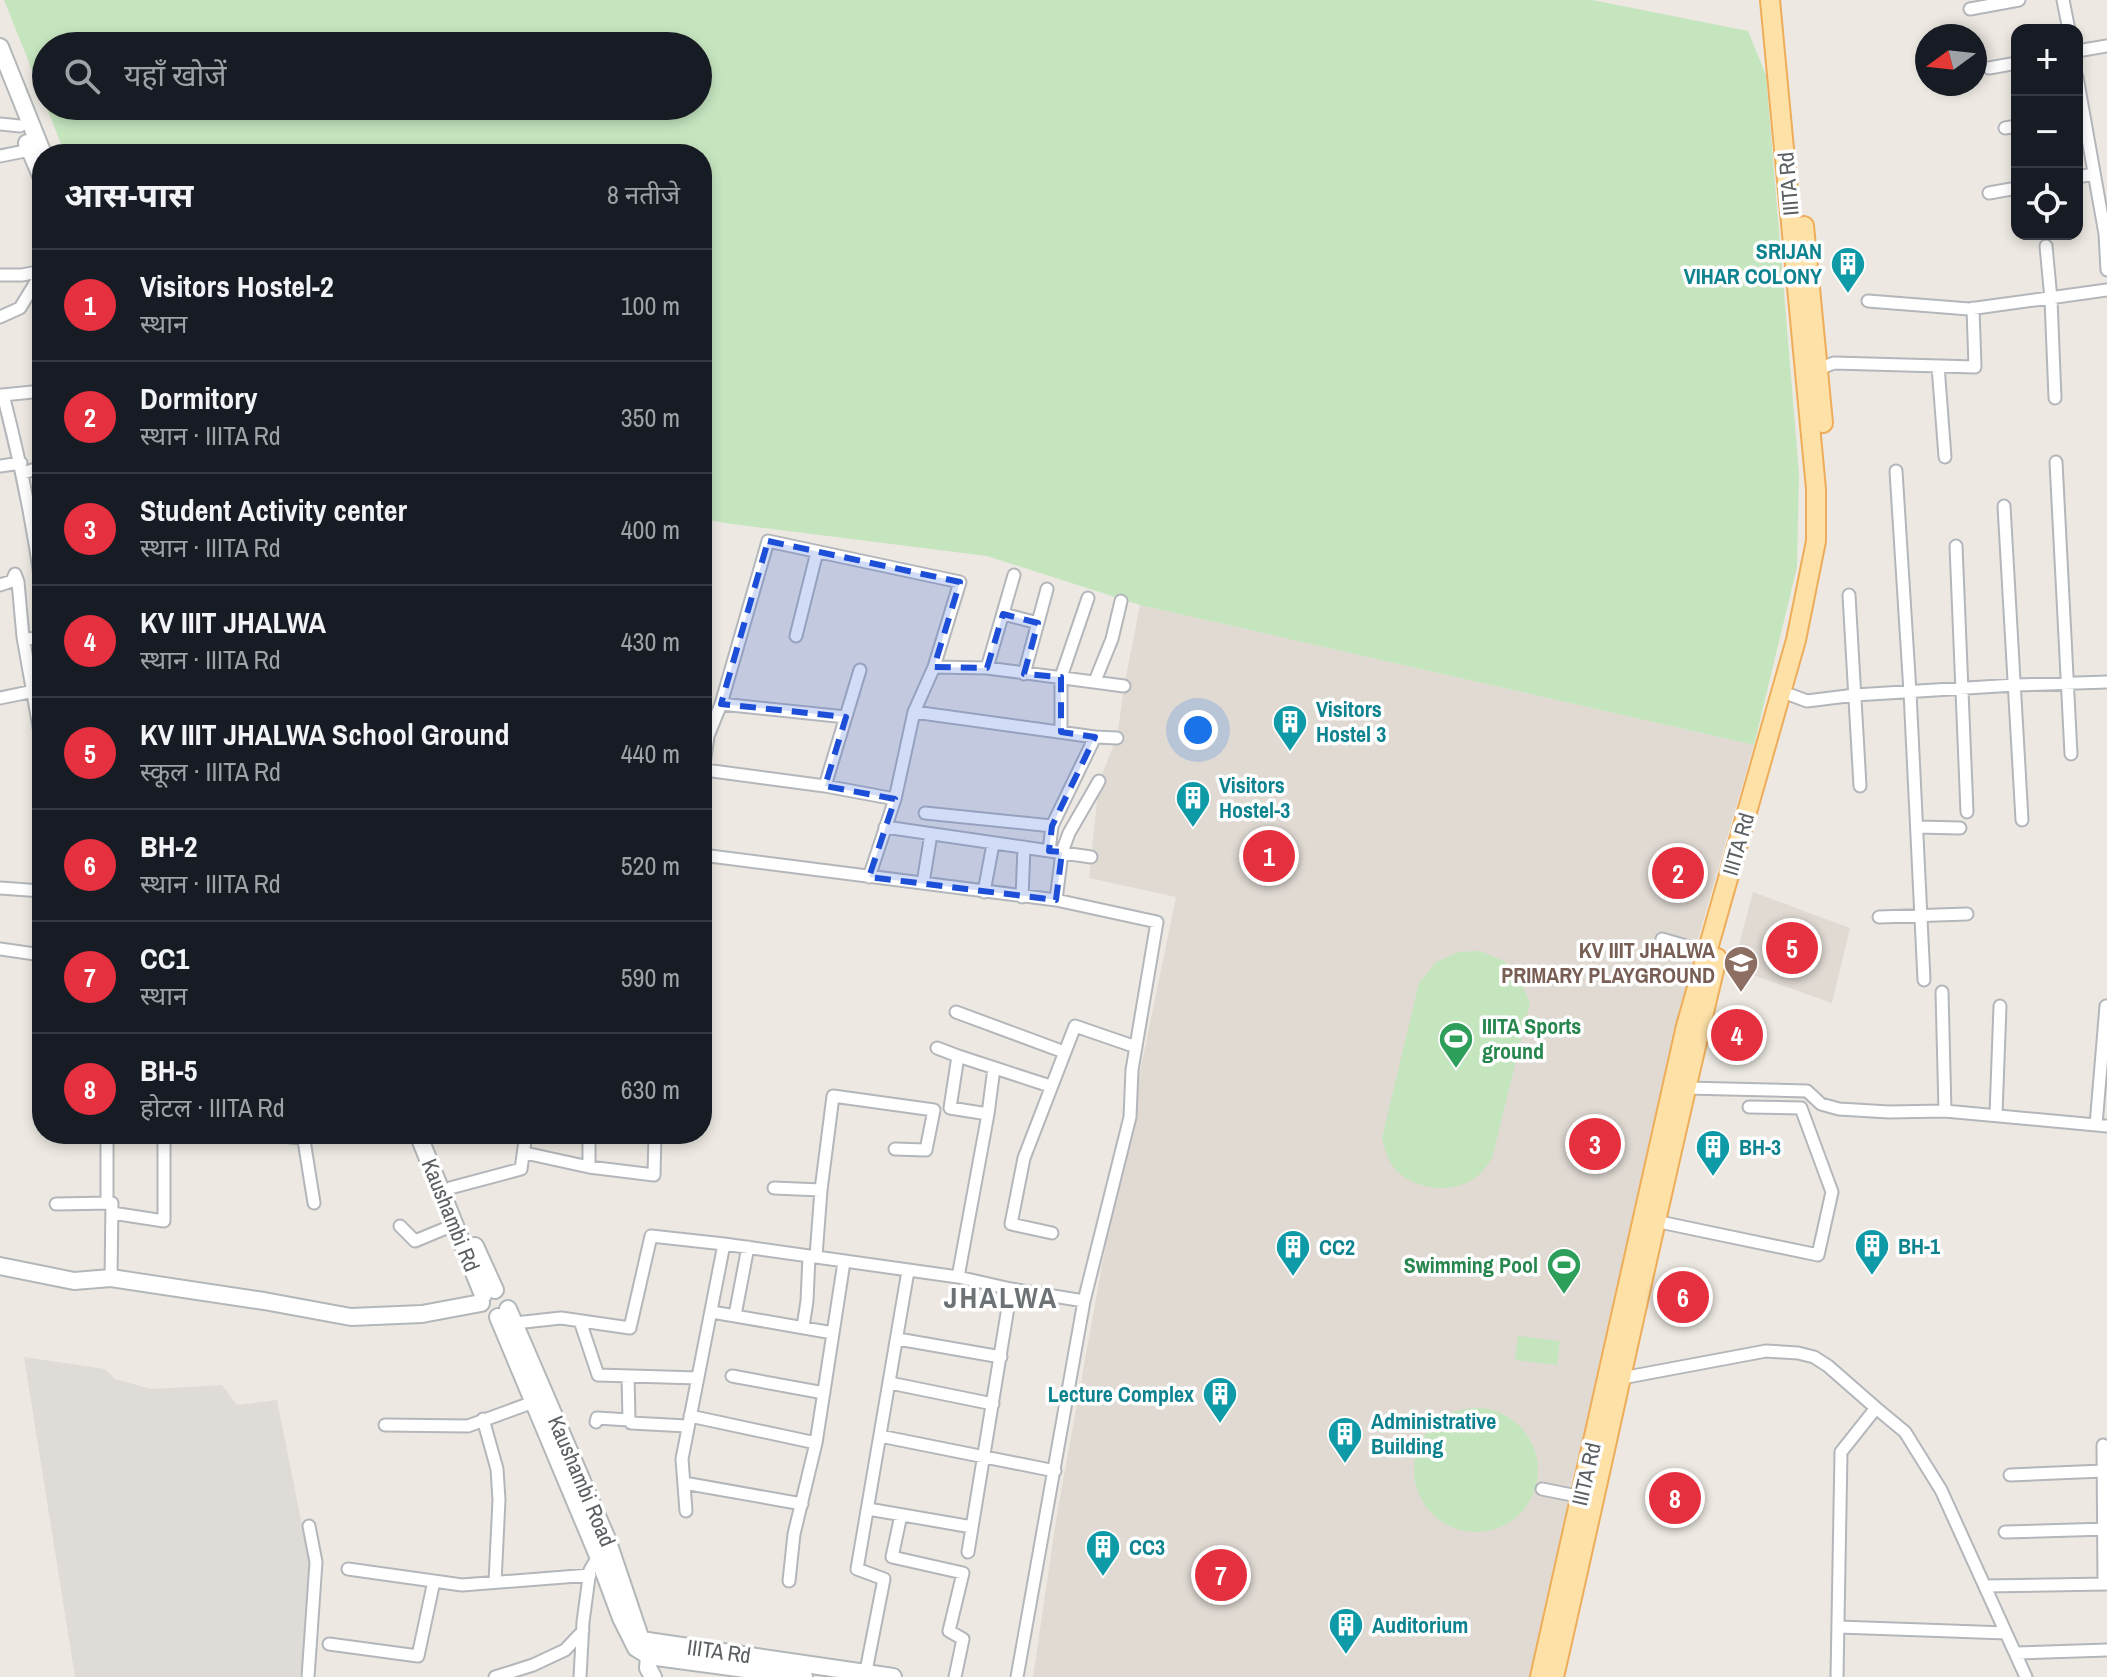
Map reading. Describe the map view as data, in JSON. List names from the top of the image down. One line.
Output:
{"streets":{"main road":["IIITA Rd","Kaushambi Rd","Kaushambi Road"]},"crossings":[["IIITA Rd","Kaushambi Rd"],["IIITA Rd","Kaushambi Road"],["Kaushambi Rd","Kaushambi Road"]],"districts":["JHALWA"],"places":{"building":["SRIJAN VIHAR COLONY","Visitors Hostel 3","Visitors Hostel-3","BH-3","BH-1","CC2","Lecture Complex","Administrative Building","CC3","Auditorium"],"school or university":["KV IIIT JHALWA PRIMARY PLAYGROUND"],"sports":["IIITA Sports ground","Swimming Pool"]},"north":"left","page":{"map_buttons":["+","−"],"search":"यहाँ खोजें","heading":["आस-पास","8 नतीजे"],"list":[{"mark":"1","name":"Visitors Hostel-2","note":"स्थान","value":"100 m"},{"mark":"2","name":"Dormitory","note":"स्थान · IIITA Rd","value":"350 m"},{"mark":"3","name":"Student Activity center","note":"स्थान · IIITA Rd","value":"400 m"},{"mark":"4","name":"KV IIIT JHALWA","note":"स्थान · IIITA Rd","value":"430 m"},{"mark":"5","name":"KV IIIT JHALWA School Ground","note":"स्कूल · IIITA Rd","value":"440 m"},{"mark":"6","name":"BH-2","note":"स्थान · IIITA Rd","value":"520 m"},{"mark":"7","name":"CC1","note":"स्थान","value":"590 m"},{"mark":"8","name":"BH-5","note":"होटल · IIITA Rd","value":"630 m"}],"pins":["1","2","5","4","3","6","8","7"]}}
